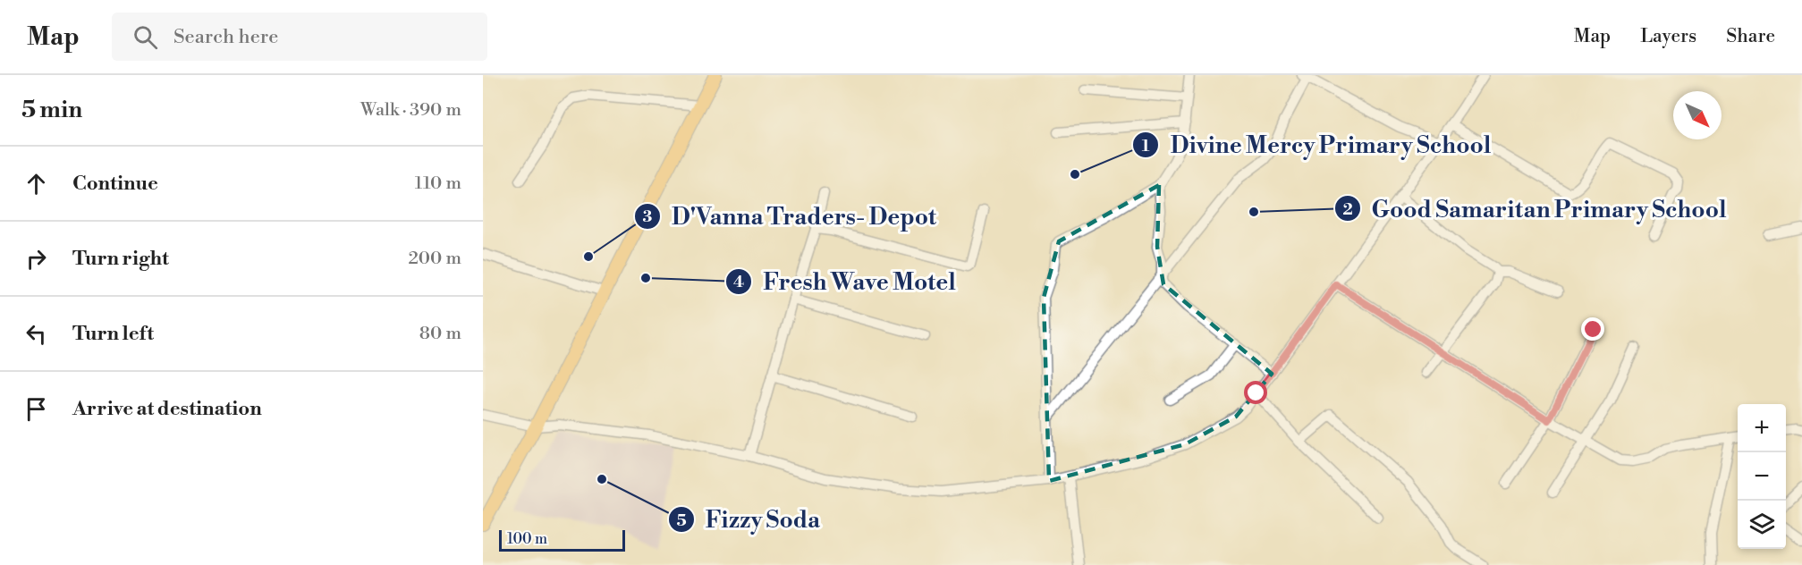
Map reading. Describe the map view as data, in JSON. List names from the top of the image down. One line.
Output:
{"places":["Divine Mercy Primary School","Good Samaritan Primary School","D'Vanna Traders- Depot","Fresh Wave Motel","Fizzy Soda"],"scale_bar":"100 m","north":"bottom right","page":{"header":"Map","search":"Search here","nav":["Map","Layers","Share"],"heading":["5 min","Walk · 390 m"],"list":[["Continue","110 m"],["Turn right","200 m"],["Turn left","80 m"],"Arrive at destination"],"map_buttons":["+","−"],"scale":"100 m"}}
